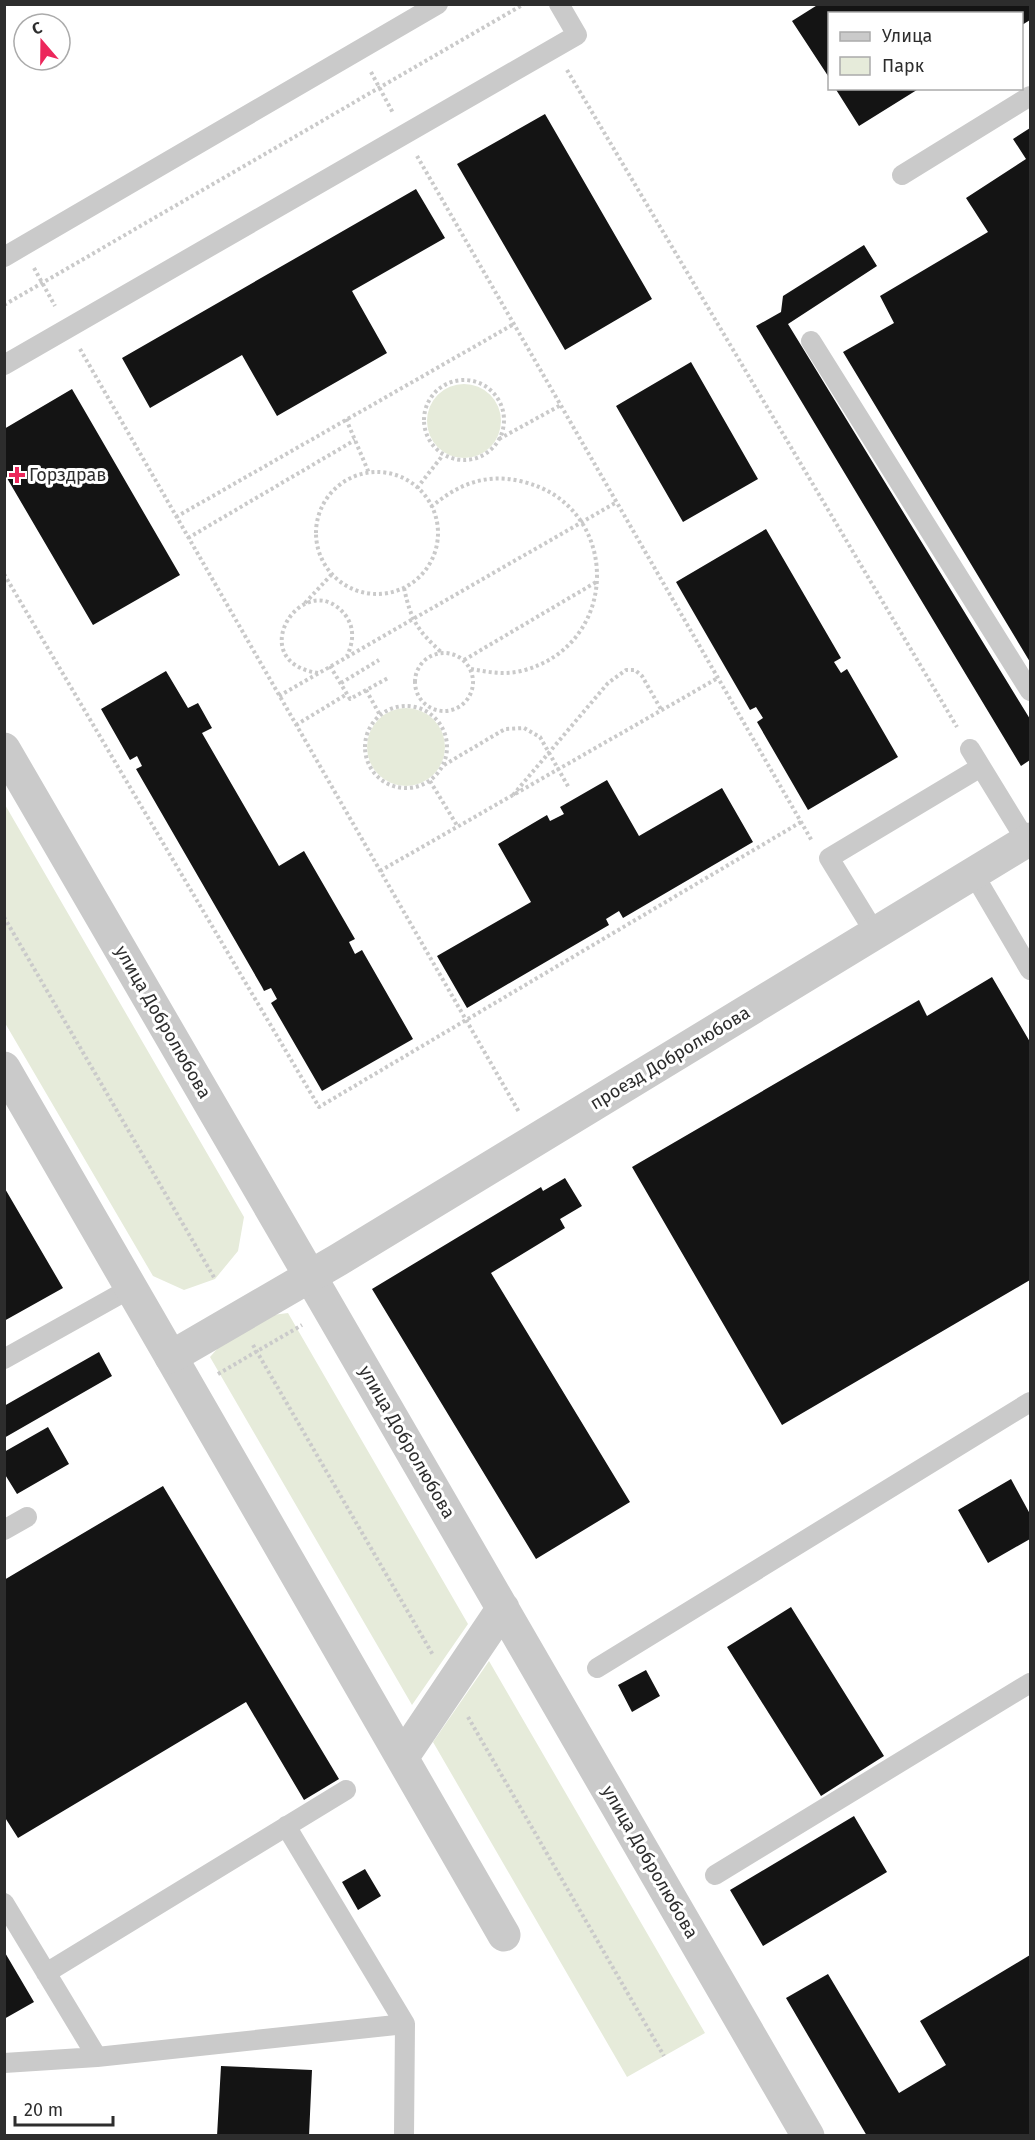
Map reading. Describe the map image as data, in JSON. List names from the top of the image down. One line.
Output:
{"streets":{"street":["улица Добролюбова","проезд Добролюбова"]},"crossings":[["улица Добролюбова","проезд Добролюбова"]],"places":{"health":["Горздрав"]},"legend":["Улица","Парк"],"scale_bar":"20 m","north":"top"}
